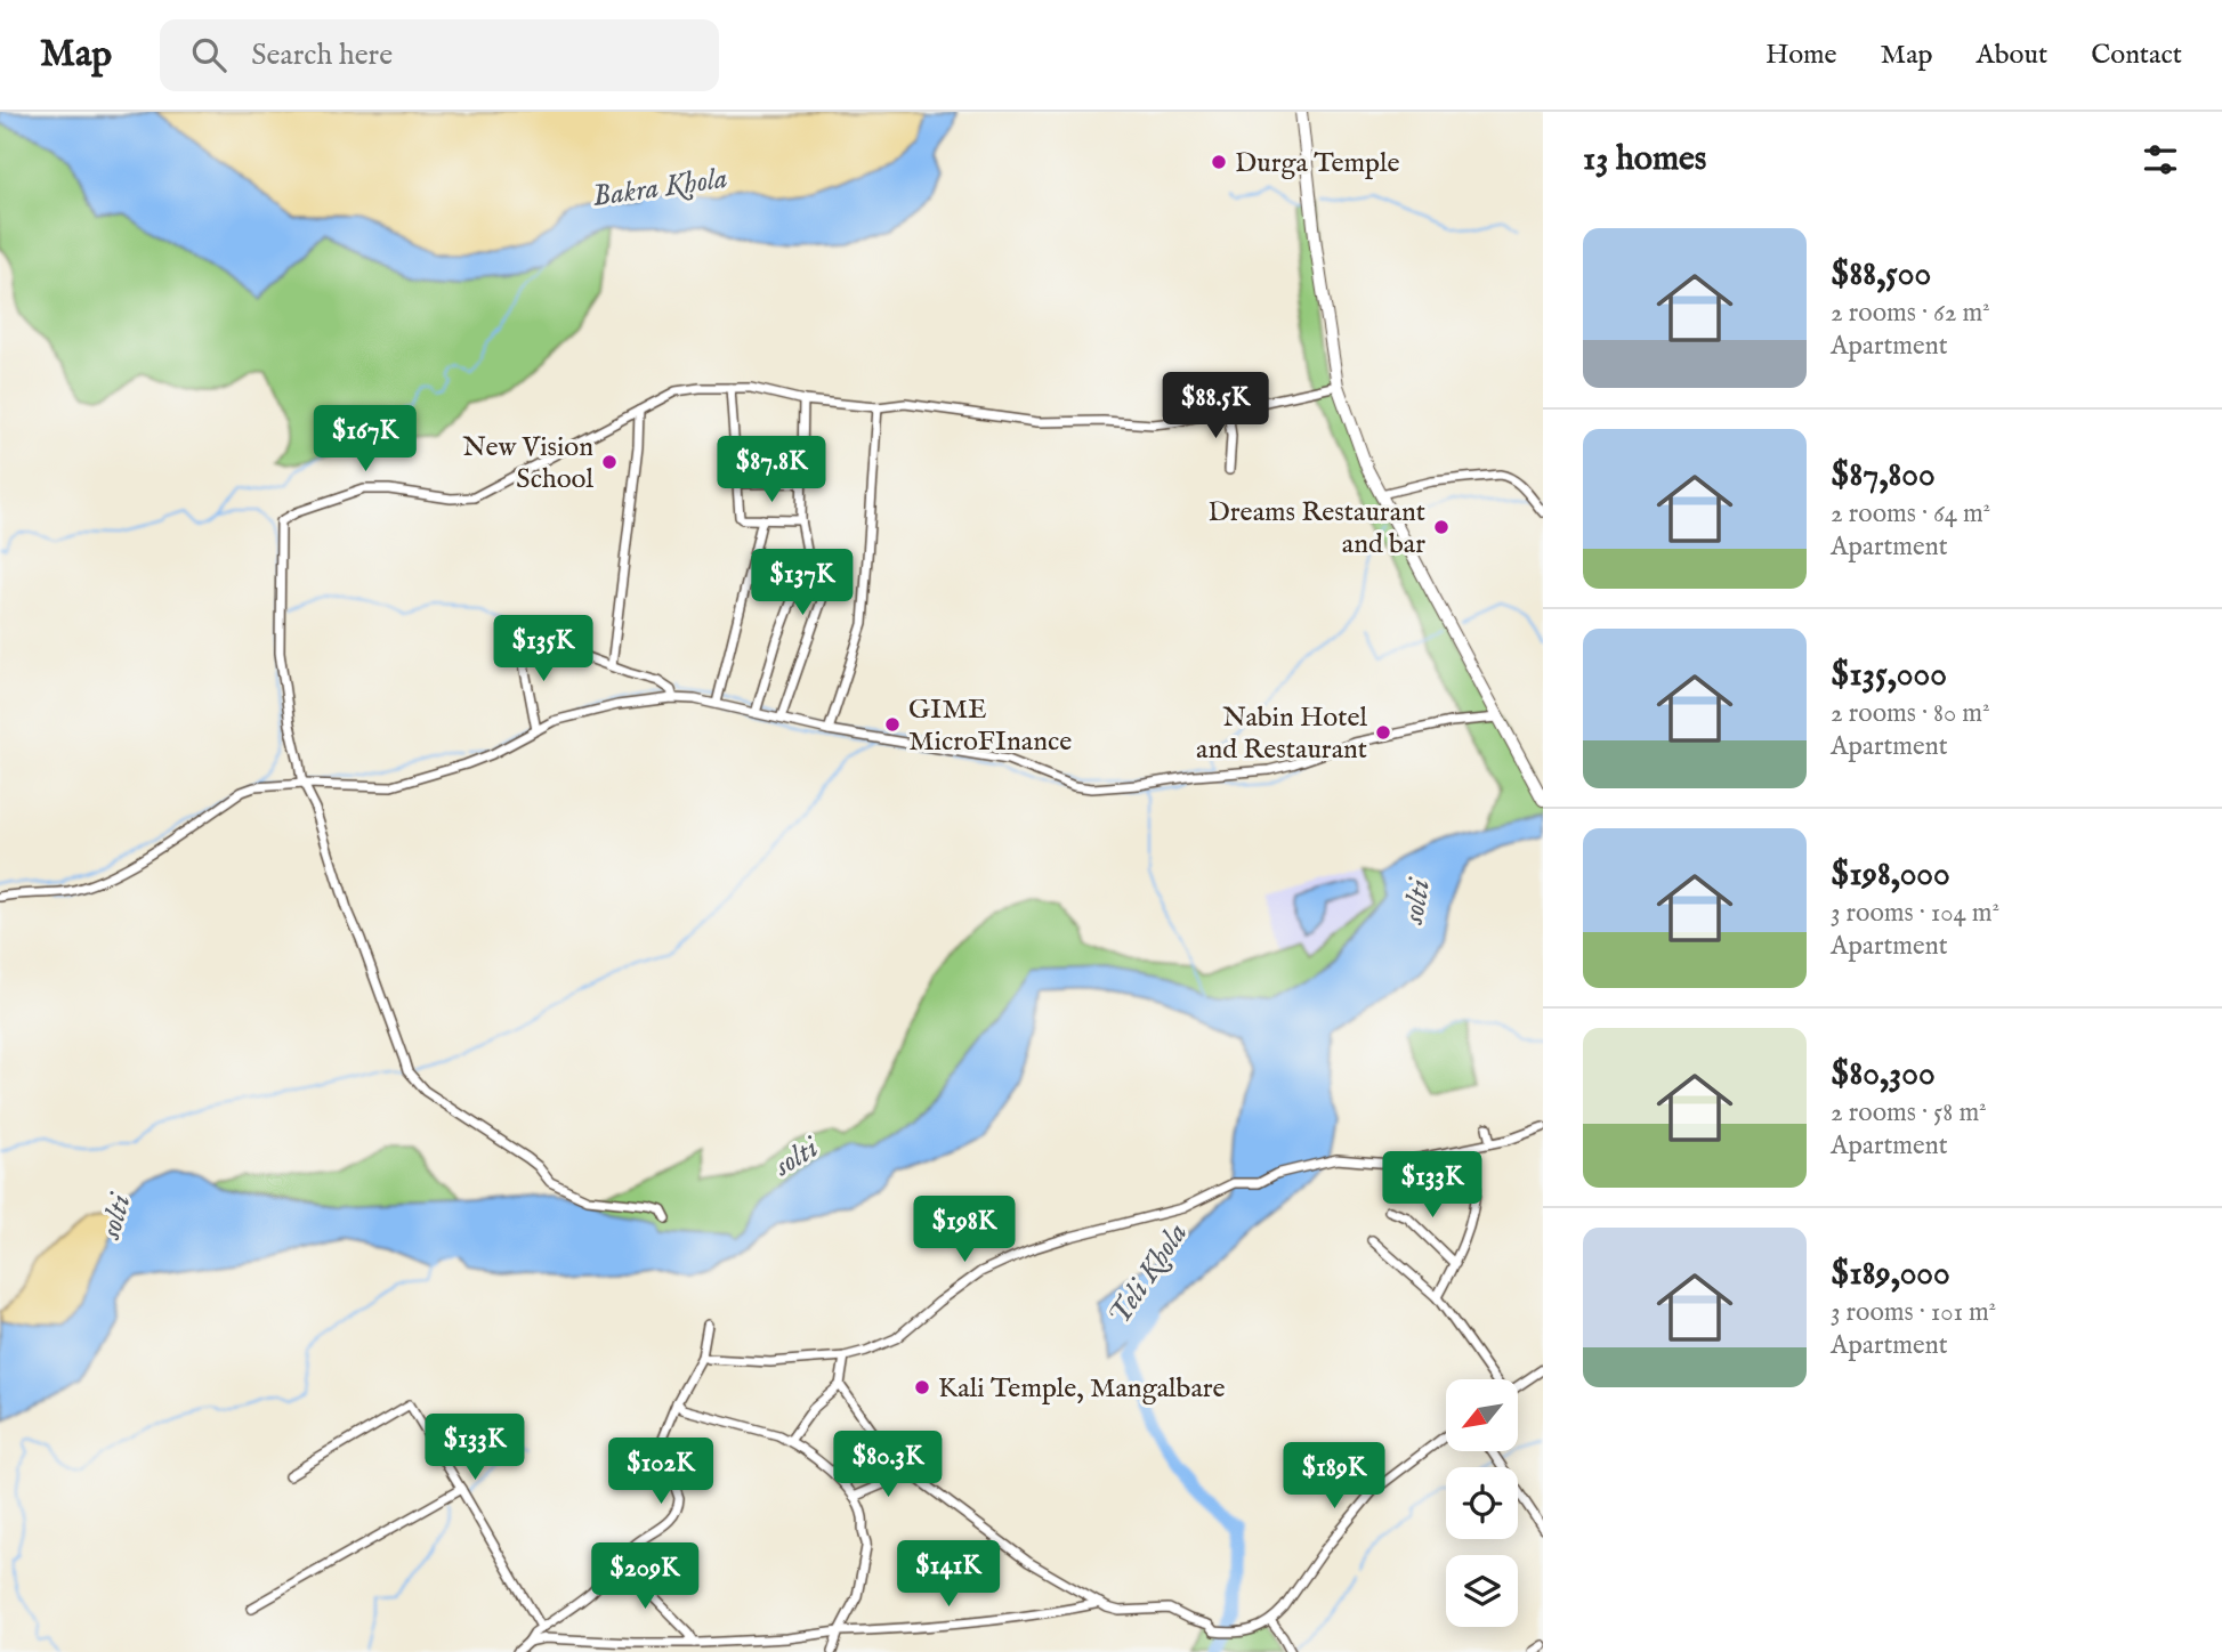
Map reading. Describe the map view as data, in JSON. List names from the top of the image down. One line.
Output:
{"water":["Bakra Khola","solti","Teli Khola"],"places":["Durga Temple","New Vision School","Dreams Restaurant and bar","GIME MicroFInance","Nabin Hotel and Restaurant","Kali Temple, Mangalbare"],"north":"bottom left","page":{"header":"Map","search":"Search here","nav":["Home","Map","About","Contact"],"heading":"13 homes","list":[{"name":"$88,500","note":"2 rooms · 62 m² · Apartment"},{"name":"$87,800","note":"2 rooms · 64 m² · Apartment"},{"name":"$135,000","note":"2 rooms · 80 m² · Apartment"},{"name":"$198,000","note":"3 rooms · 104 m² · Apartment"},{"name":"$80,300","note":"2 rooms · 58 m² · Apartment"},{"name":"$189,000","note":"3 rooms · 101 m² · Apartment"}],"price":["$88.5K","$167K","$87.8K","$137K","$135K","$133K","$198K","$133K","$80.3K","$102K","$189K","$141K","$209K"]}}
